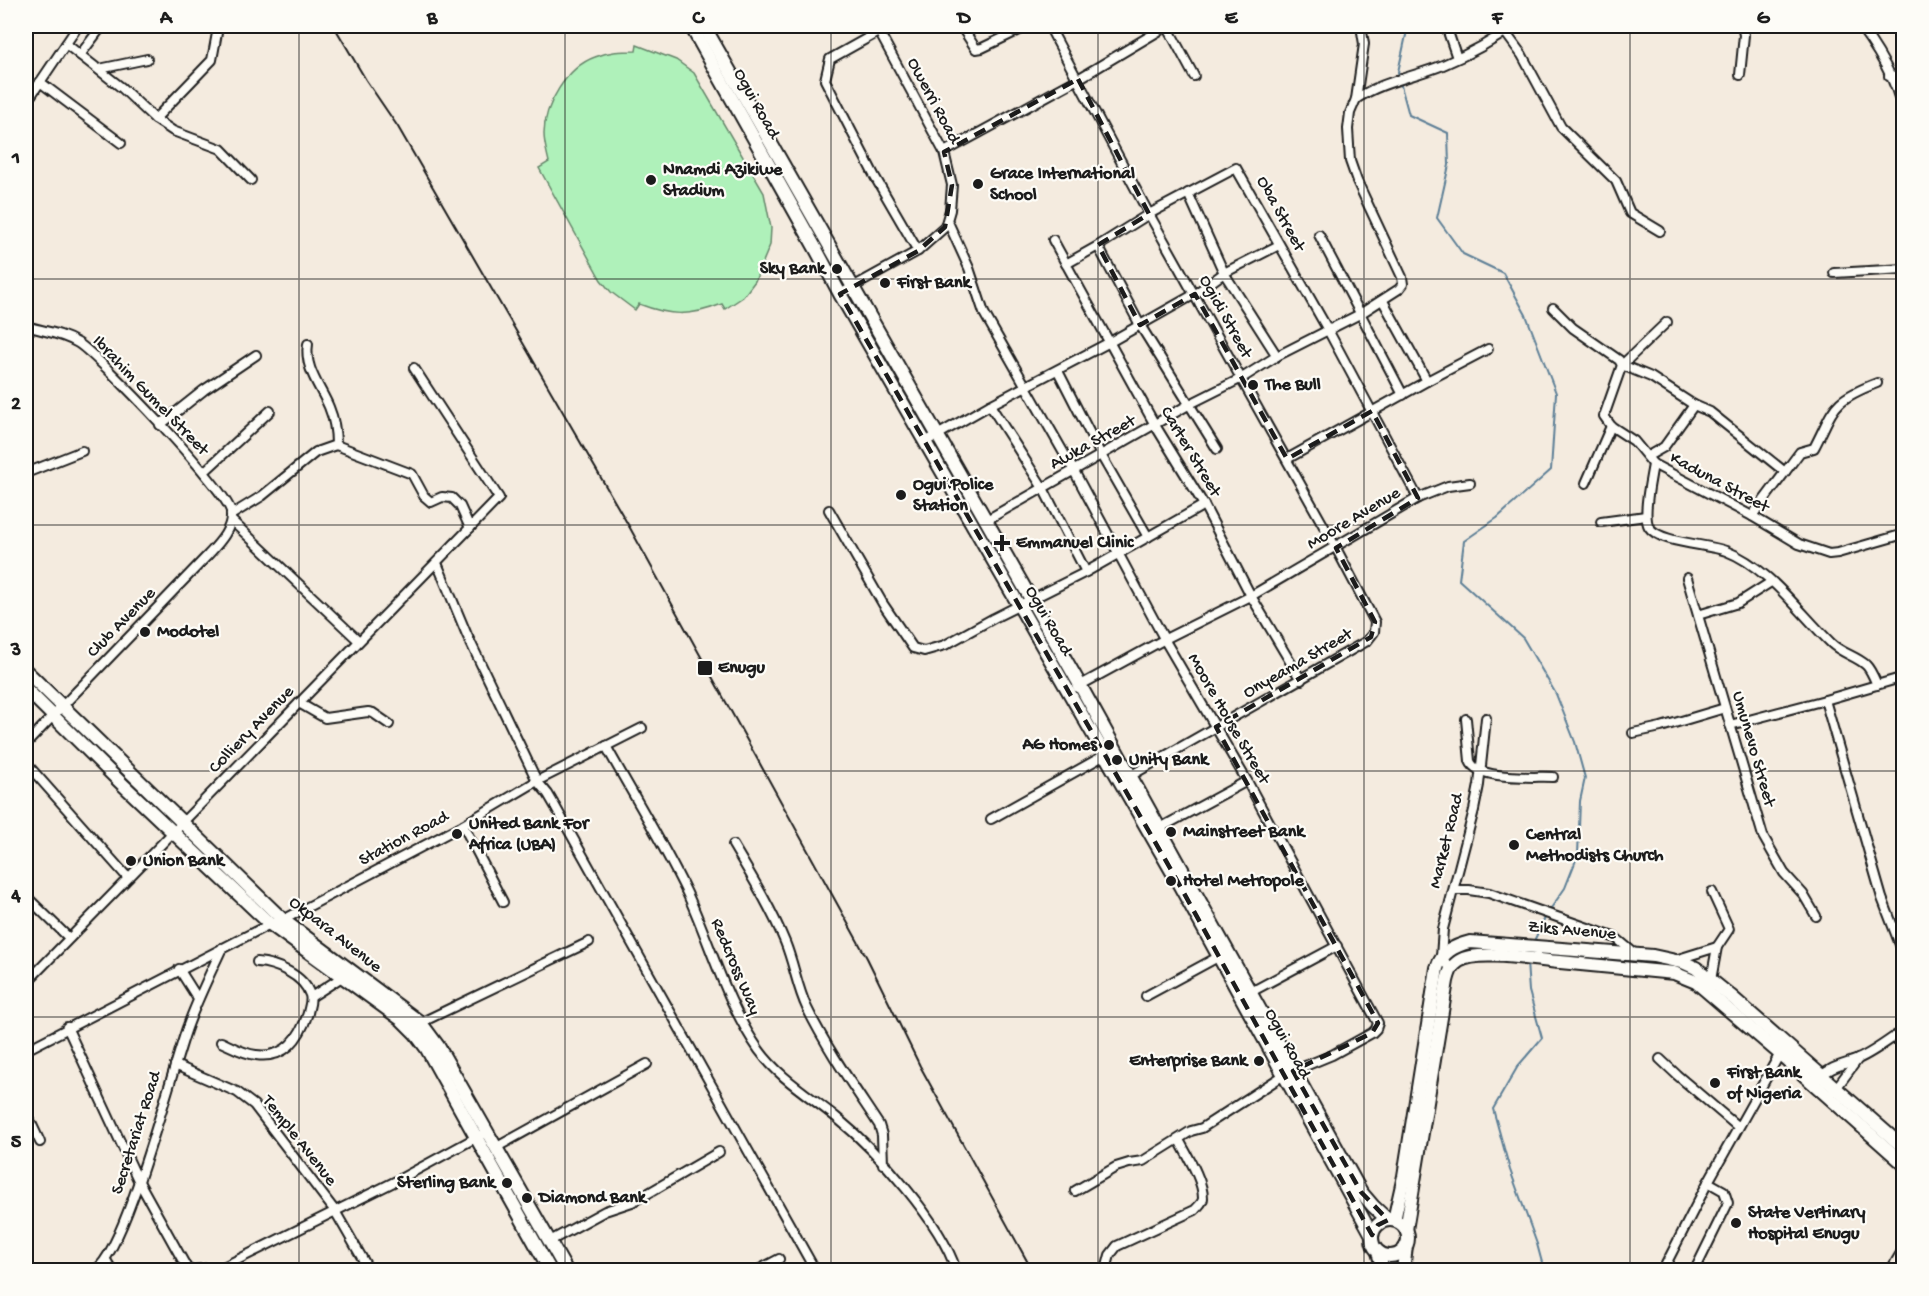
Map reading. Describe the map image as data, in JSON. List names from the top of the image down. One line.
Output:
{"streets":{"main road":["Ogui Road","Ziks Avenue","Okpara Avenue"],"street":["Owerri Road","Oba Street","Ogidi Street","Ibrahim Gumel Street","Awka Street","Carter Street","Kaduna Street","Moore Avenue","Club Avenue","Onyeama Street","Moore House Street","Colliery Avenue","Umunevo Street","Station Road","Market Road","Redcross Way","Secretariat Road","Temple Avenue"]},"crossings":[["Owerri Road","Moore House Street"],["Ogui Road","Awka Street"],["Ogui Road","Moore Avenue"],["Ogui Road","Onyeama Street"],["Ogui Road","Moore House Street"],["Oba Street","Ogidi Street"],["Oba Street","Awka Street"],["Oba Street","Carter Street"],["Oba Street","Moore Avenue"],["Ogidi Street","Awka Street"],["Ogidi Street","Moore Avenue"],["Ogidi Street","Onyeama Street"],["Ibrahim Gumel Street","Club Avenue"],["Ibrahim Gumel Street","Colliery Avenue"],["Awka Street","Carter Street"],["Awka Street","Moore House Street"],["Carter Street","Moore Avenue"],["Carter Street","Onyeama Street"],["Moore Avenue","Moore House Street"],["Club Avenue","Okpara Avenue"],["Onyeama Street","Moore House Street"],["Colliery Avenue","Okpara Avenue"],["Station Road","Okpara Avenue"],["Station Road","Redcross Way"],["Market Road","Ziks Avenue"],["Secretariat Road","Temple Avenue"]],"places":{"other":["Nnamdi Azikiwe Stadium","Grace International School","Sky Bank","First Bank","The Bull","Ogui Police Station","Modotel","AG Homes","Unity Bank","Mainstreet Bank","United Bank For Africa (UBA)","Central Methodists Church","Union Bank","Hotel Metropole","Enterprise Bank","First Bank of Nigeria","Sterling Bank","Diamond Bank","State Vertinary Hospital Enugu"],"health":["Emmanuel Clinic"],"transit":["Enugu"]},"grid":{"columns":["A","B","C","D","E","F","G"],"rows":["1","2","3","4","5"]}}
